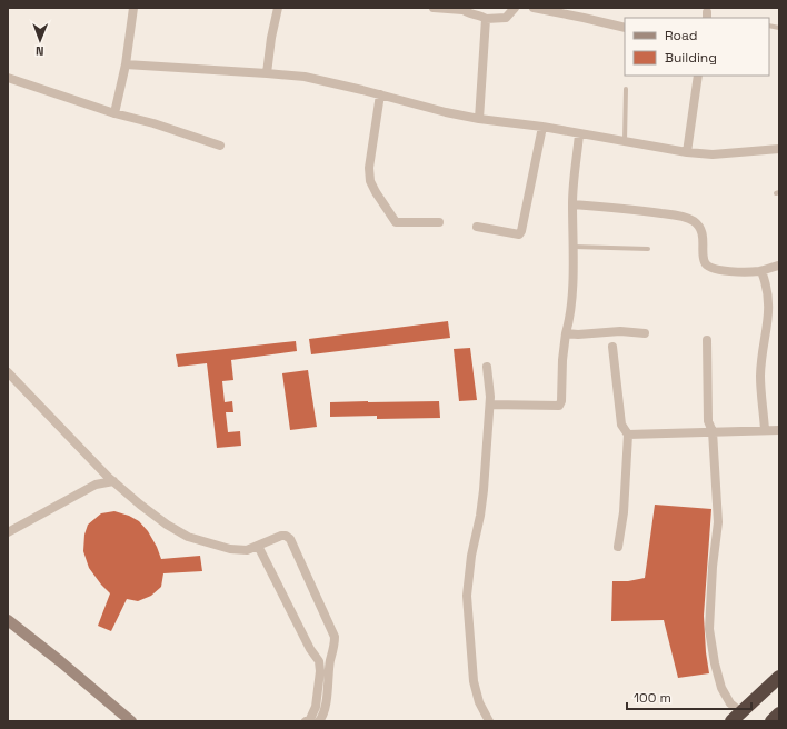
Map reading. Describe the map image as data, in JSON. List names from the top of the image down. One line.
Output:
{"legend":["Road","Building"],"scale_bar":"100 m","north":"bottom"}
